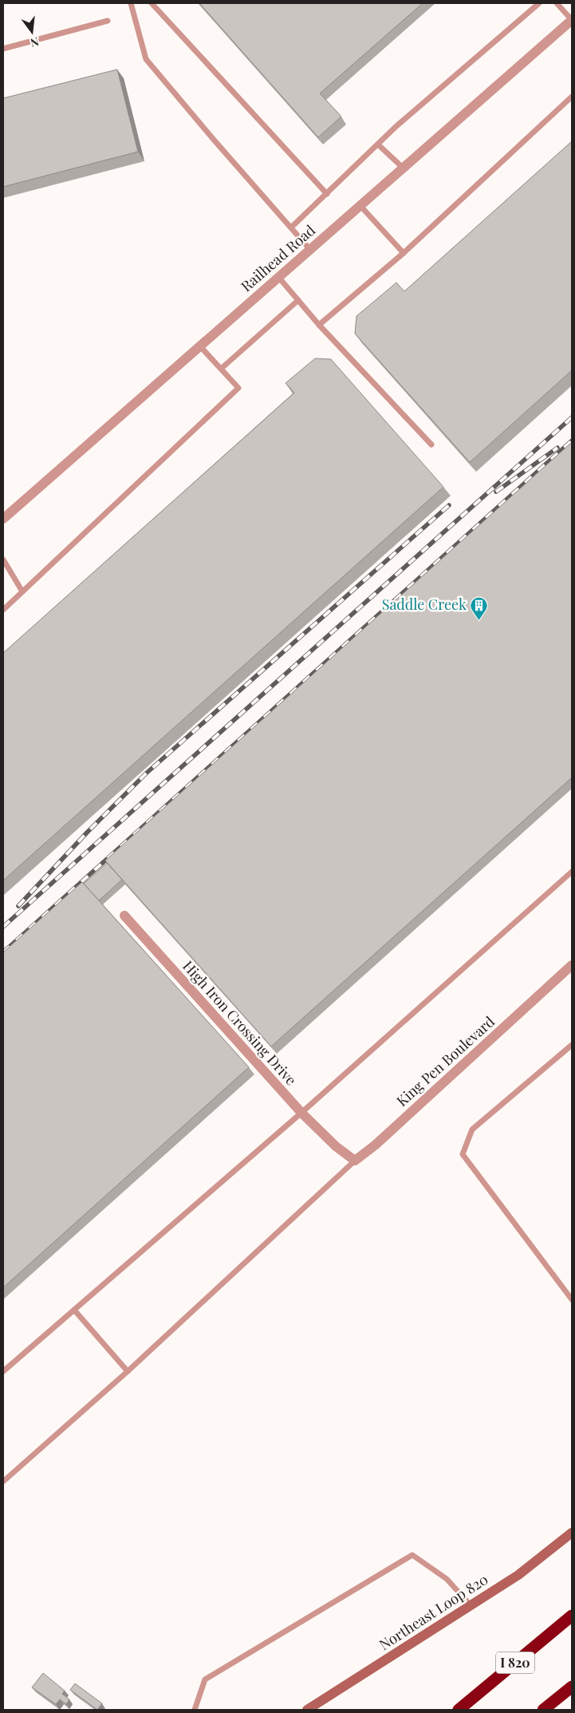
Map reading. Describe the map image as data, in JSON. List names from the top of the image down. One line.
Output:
{"streets":{"highway":["I 820"],"street":["Railhead Road","High Iron Crossing Drive","King Pen Boulevard","Northeast Loop 820"]},"crossings":[["High Iron Crossing Drive","King Pen Boulevard"]],"places":{"building":["Saddle Creek"]},"north":"bottom"}
